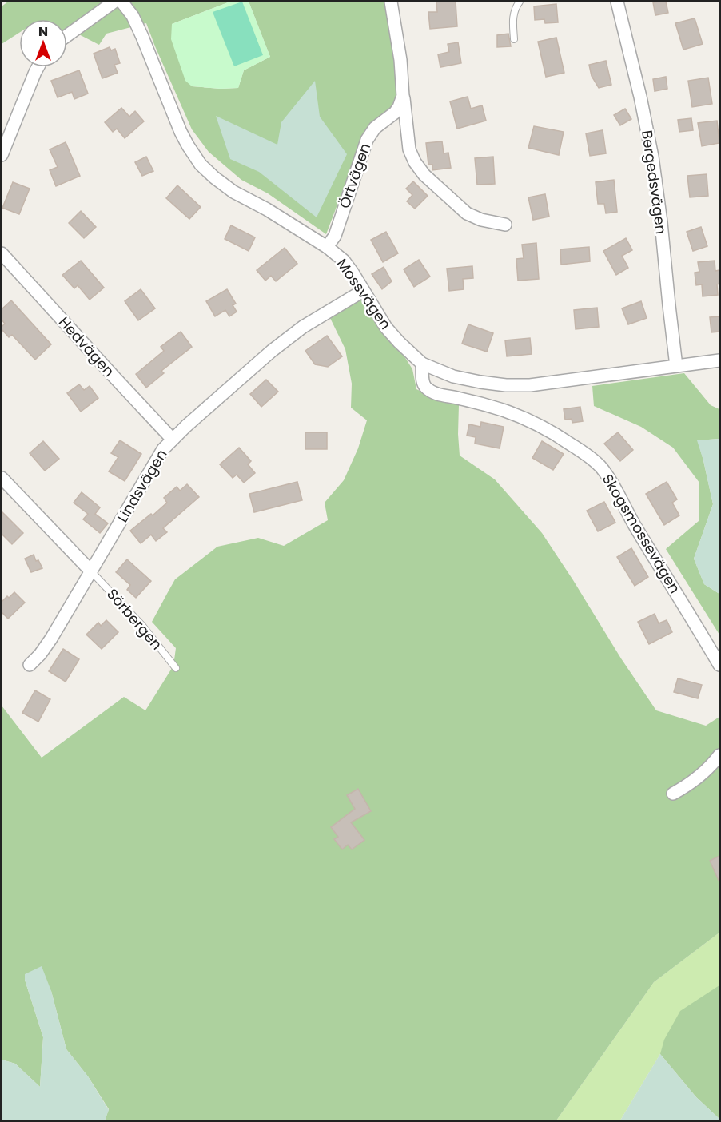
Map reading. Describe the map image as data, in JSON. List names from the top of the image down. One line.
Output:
{"streets":{"street":["Örtvägen","Bergedsvägen","Mossvägen","Hedvägen","Lindsvägen","Skogsmossevägen"],"lane":["Sörbergen"]},"crossings":[["Örtvägen","Mossvägen"],["Bergedsvägen","Mossvägen"],["Mossvägen","Lindsvägen"],["Mossvägen","Skogsmossevägen"],["Hedvägen","Lindsvägen"],["Lindsvägen","Sörbergen"]],"north":"top"}
